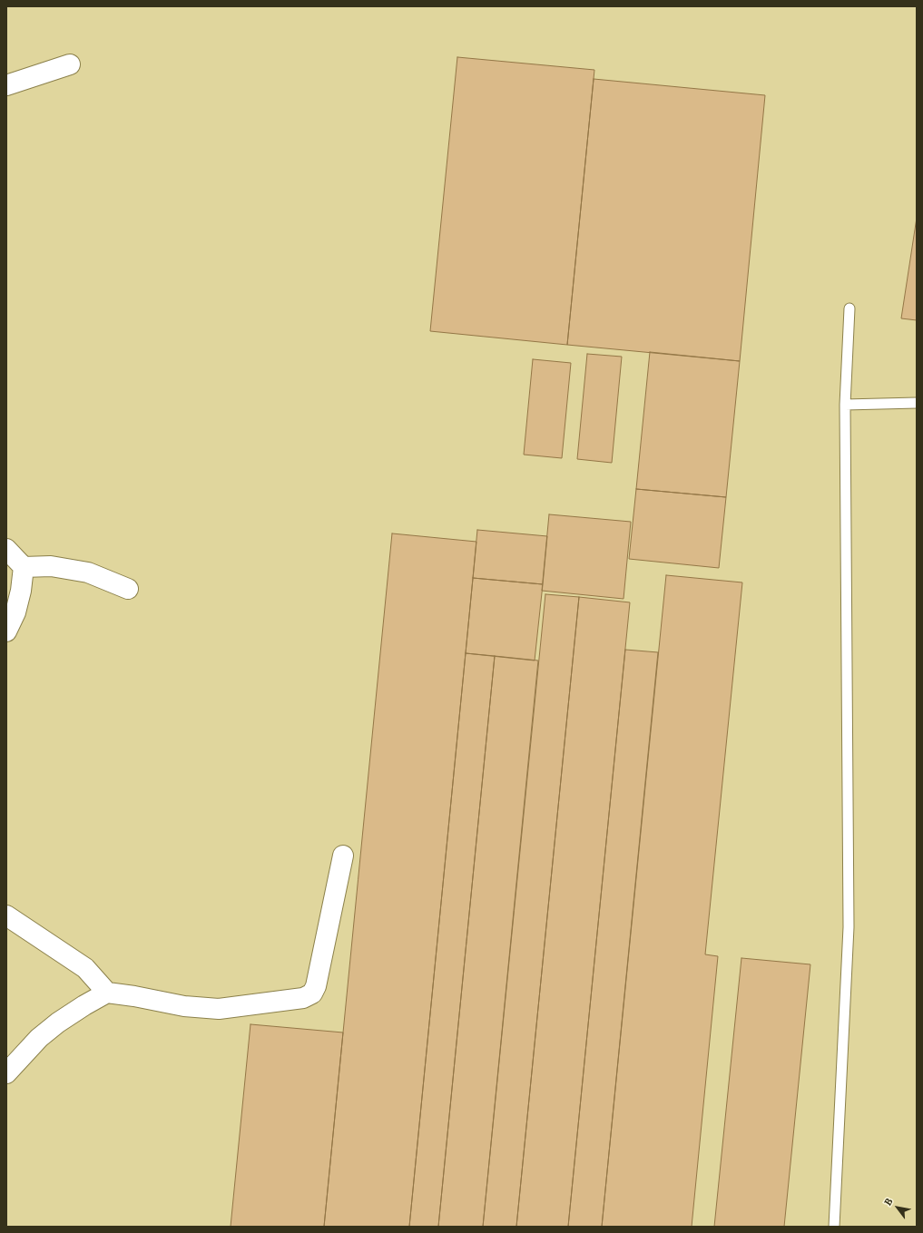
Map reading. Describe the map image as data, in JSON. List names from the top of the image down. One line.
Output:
{"north":"top left"}
